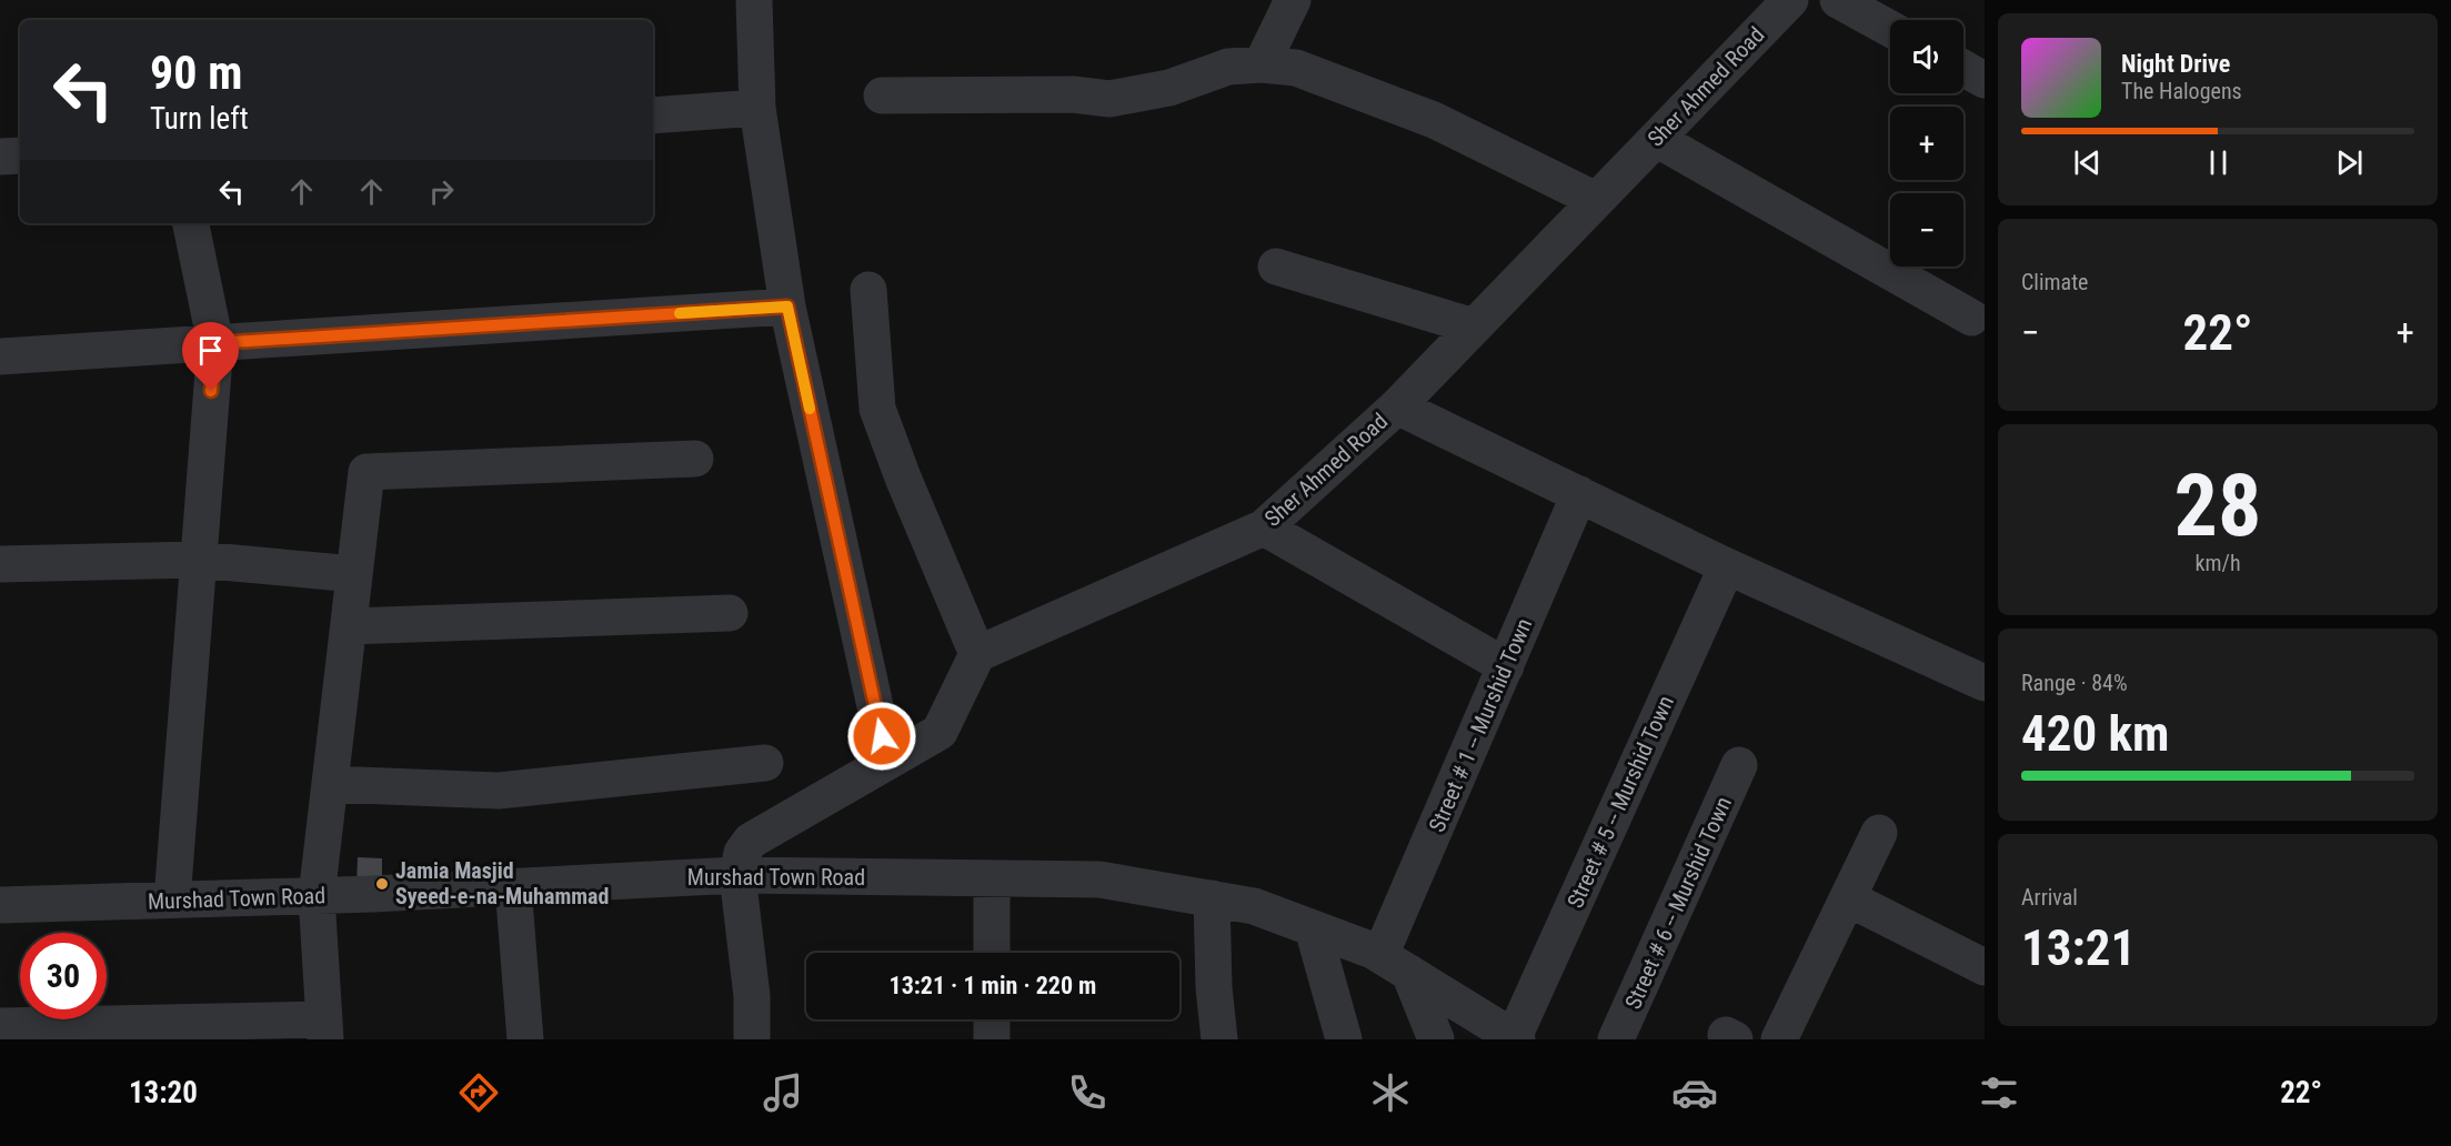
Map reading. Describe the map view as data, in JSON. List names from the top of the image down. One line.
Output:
{"streets":{"street":["Sher Ahmed Road","Street # 1 -- Murshid Town","Street # 5 -- Murshid Town","Murshad Town Road","Street # 6 -- Murshid Town"]},"crossings":[["Street # 1 -- Murshid Town","Murshad Town Road"],["Street # 5 -- Murshid Town","Murshad Town Road"]],"places":["Jamia Masjid Syeed-e-na-Muhammad"],"page":{"map_buttons":["+","−"],"turn":["90 m","Turn left"],"song":["Night Drive","The Halogens"],"tile":["Climate",["28","km/h"],["Range · 84%","420 km"],["Arrival","13:21"]],"heat":["−","22°","+"],"limit":"30","trip":"13:21 · 1 min · 220 m","tabs":["13:20","22°"]}}
